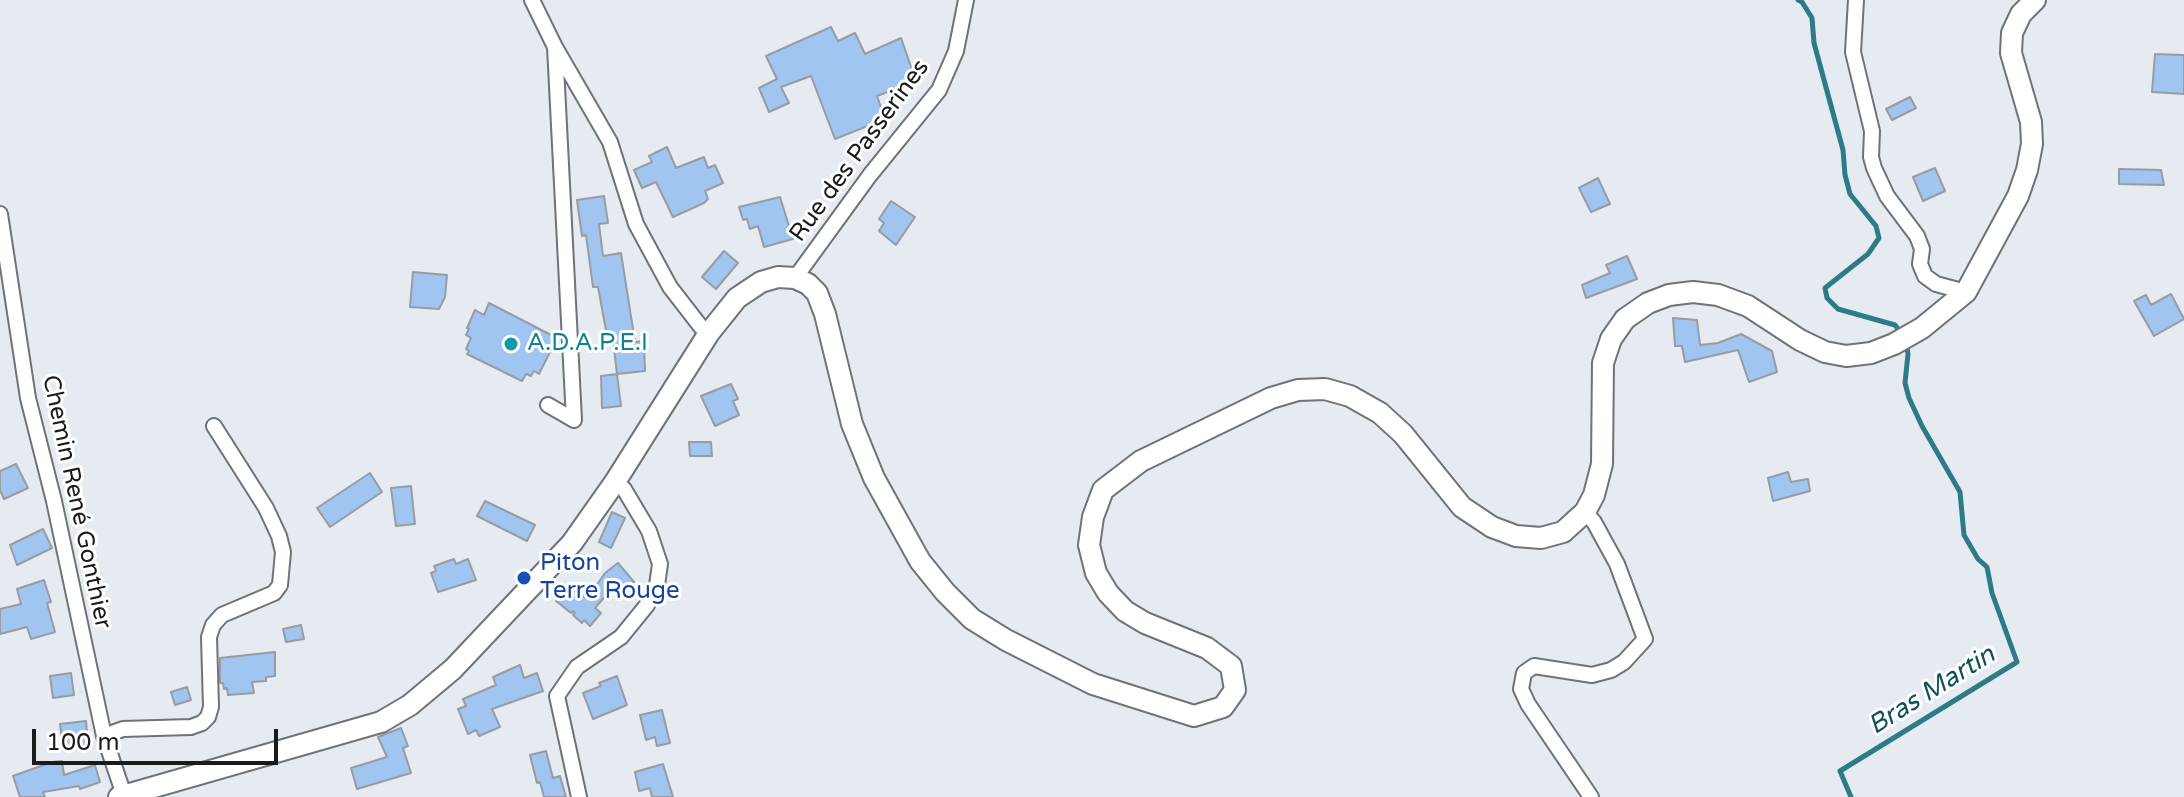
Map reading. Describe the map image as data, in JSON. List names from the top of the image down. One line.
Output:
{"streets":{"street":["Rue des Passerines","Chemin René Gonthier"]},"water":["Bras Martin"],"places":["A.D.A.P.E.I","Piton Terre Rouge"],"scale_bar":"100 m"}
